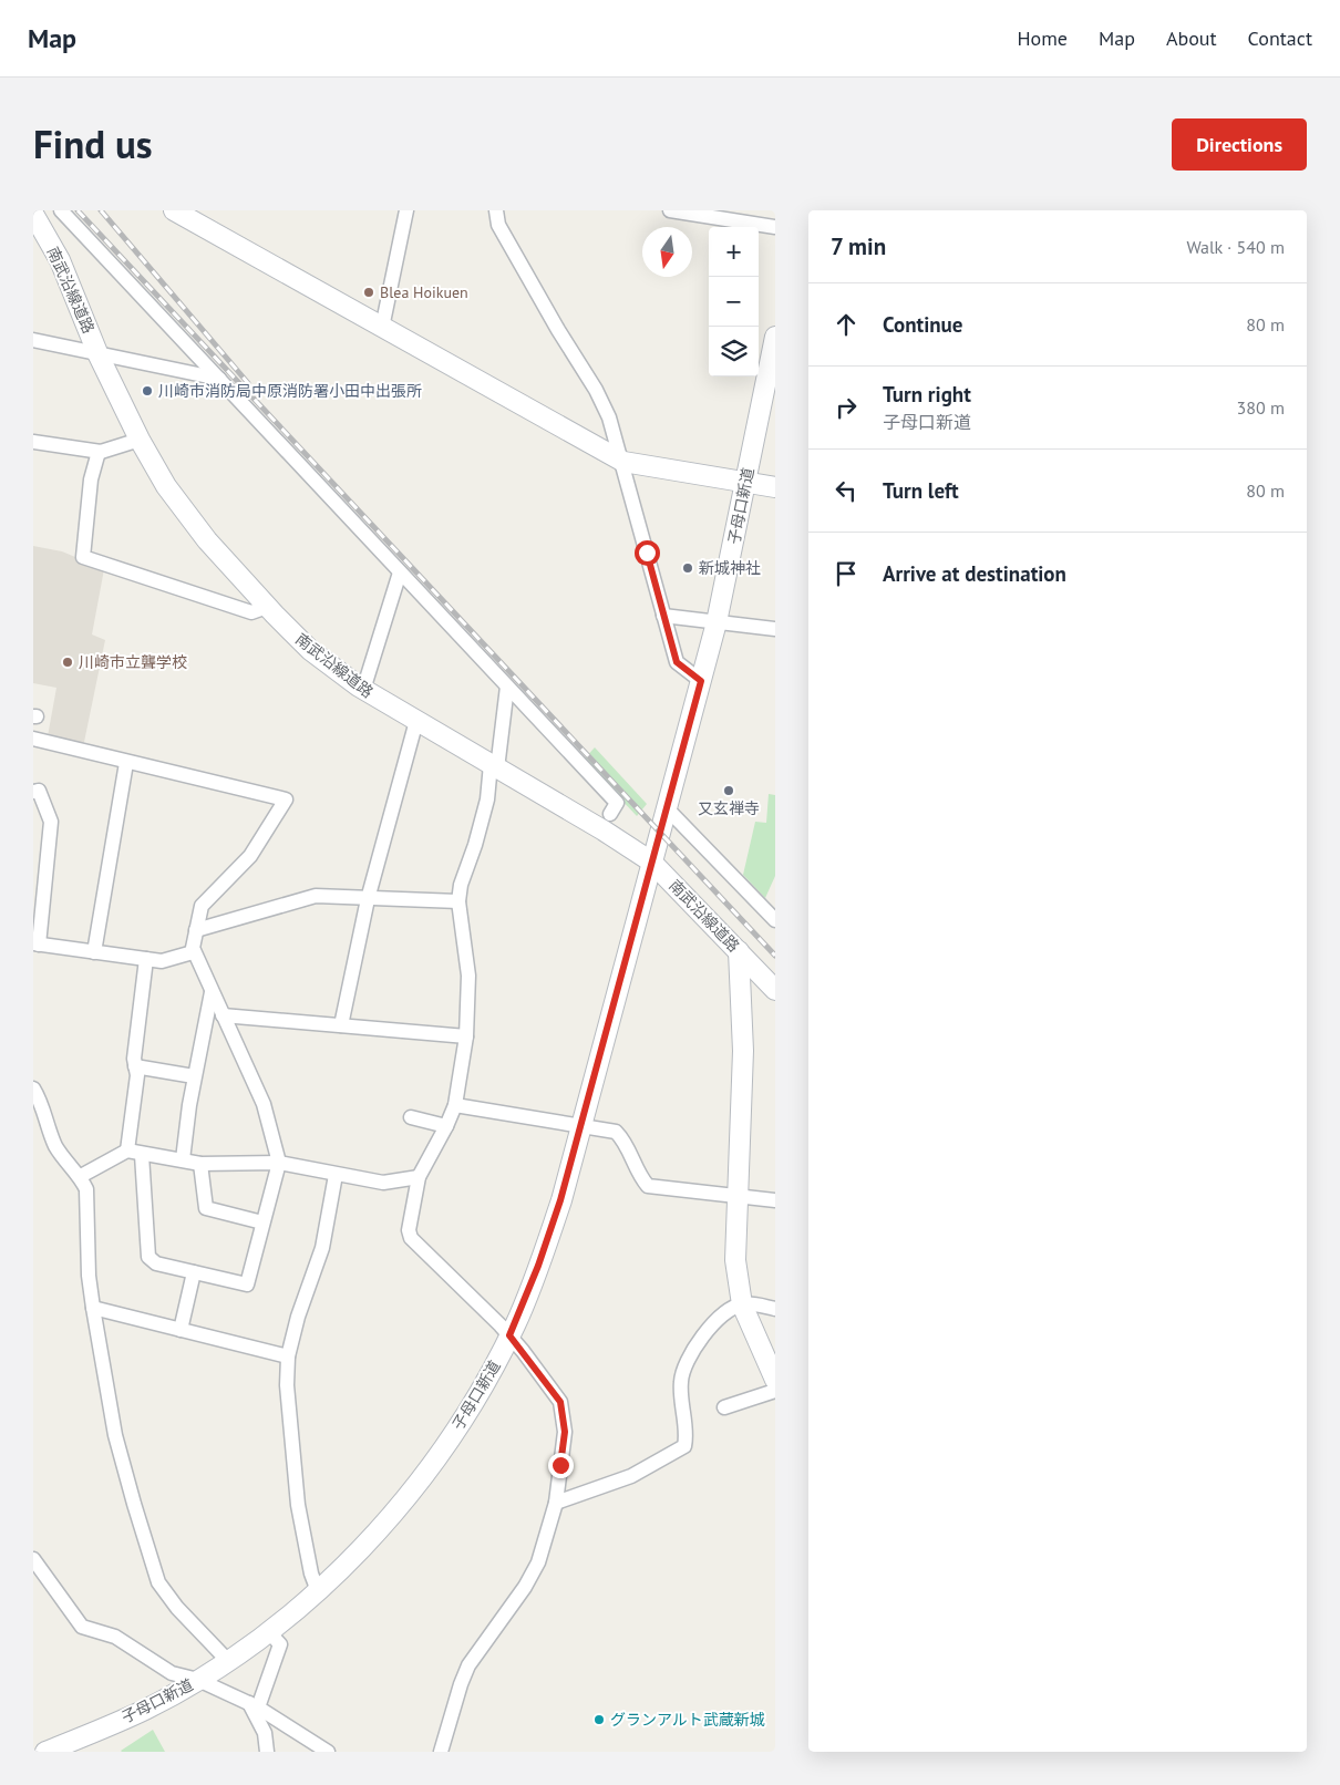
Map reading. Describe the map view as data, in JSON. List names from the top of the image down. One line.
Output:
{"streets":{"street":["南武沿線道路","子母口新道"]},"crossings":[["南武沿線道路","子母口新道"]],"places":["Blea Hoikuen","川崎市消防局中原消防署小田中出張所","新城神社","川崎市立聾学校","又玄禅寺","グランアルト武蔵新城"],"north":"bottom","page":{"header":"Map","nav":["Home","Map","About","Contact"],"title":"Find us","buttons":"Directions","heading":["7 min","Walk · 540 m"],"map_buttons":["+","−"],"list":[["Continue","80 m"],["Turn right","子母口新道","380 m"],["Turn left","80 m"],"Arrive at destination"]}}
